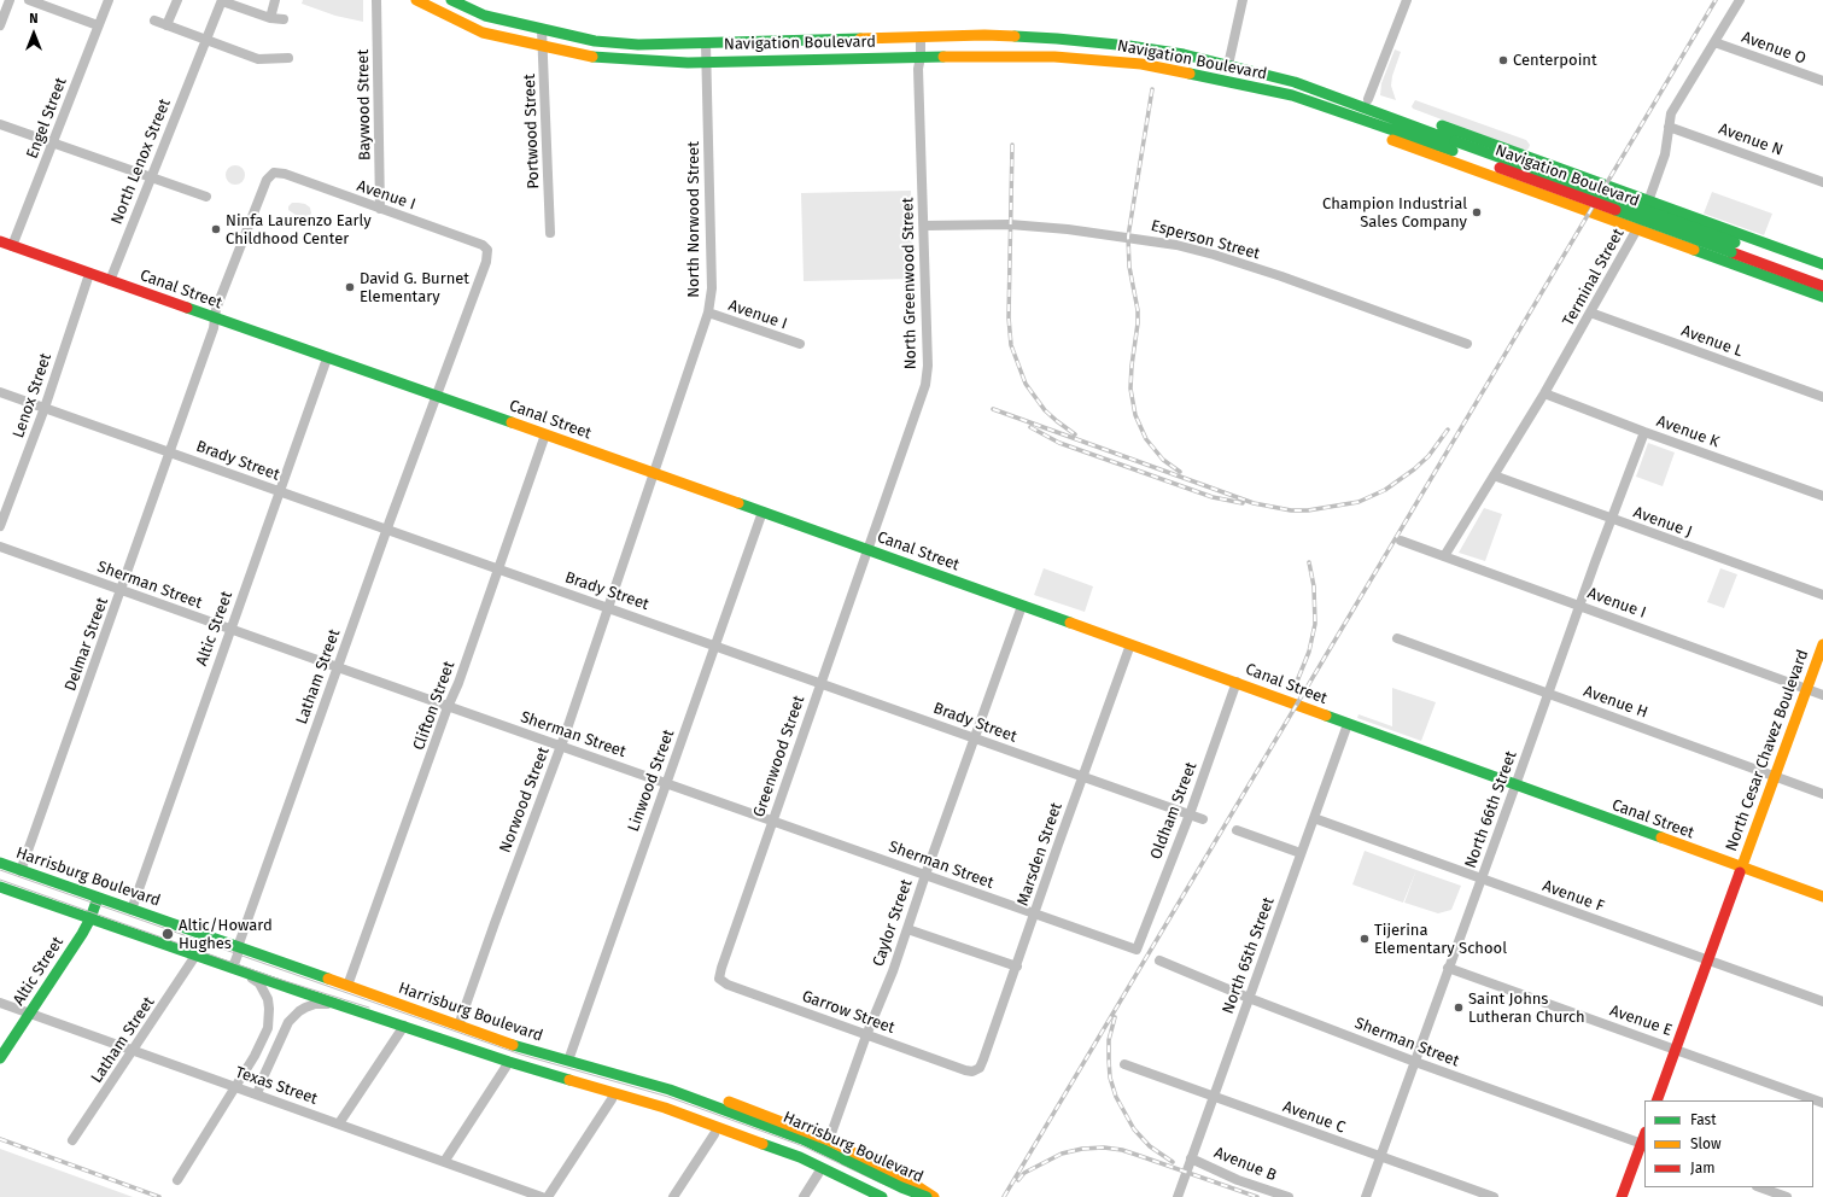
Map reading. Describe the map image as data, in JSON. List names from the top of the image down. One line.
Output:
{"streets":{"main road":["Navigation Boulevard","Canal Street","Altic Street","North Cesar Chavez Boulevard","Harrisburg Boulevard"],"street":["Avenue O","Baywood Street","Engel Street","Portwood Street","Avenue N","North Lenox Street","Avenue I","North Norwood Street","Esperson Street","Terminal Street","North Greenwood Street","Avenue L","Lenox Street","Avenue K","Brady Street","Avenue J","Sherman Street","Delmar Street","Latham Street","Avenue H","Clifton Street","Greenwood Street","Linwood Street","Norwood Street","North 66th Street","Oldham Street","Marsden Street","Avenue F","Caylor Street","North 65th Street","Garrow Street","Avenue E","Texas Street","Avenue C","Avenue B"]},"crossings":[["Navigation Boulevard","Portwood Street"],["Navigation Boulevard","North Norwood Street"],["Navigation Boulevard","North Greenwood Street"],["Avenue O","Terminal Street"],["Baywood Street","Avenue I"],["Engel Street","Canal Street"],["Avenue N","Terminal Street"],["North Lenox Street","Canal Street"],["Avenue I","North Norwood Street"],["Avenue I","Terminal Street"],["Avenue I","Delmar Street"],["Avenue I","Latham Street"],["Avenue I","North Cesar Chavez Boulevard"],["Avenue I","North 66th Street"],["North Norwood Street","Canal Street"],["North Norwood Street","Norwood Street"],["Esperson Street","North Greenwood Street"],["Terminal Street","Avenue L"],["Terminal Street","Avenue K"],["Terminal Street","Avenue J"],["North Greenwood Street","Canal Street"],["North Greenwood Street","Greenwood Street"],["Canal Street","Lenox Street"],["Canal Street","Altic Street"],["Canal Street","Delmar Street"],["Canal Street","Latham Street"],["Canal Street","Clifton Street"],["Canal Street","North Cesar Chavez Boulevard"],["Canal Street","Greenwood Street"],["Canal Street","Linwood Street"],["Canal Street","Norwood Street"],["Canal Street","North 66th Street"],["Canal Street","Oldham Street"],["Canal Street","Marsden Street"],["Canal Street","Caylor Street"],["Canal Street","North 65th Street"],["Lenox Street","Brady Street"],["Avenue K","North 66th Street"],["Brady Street","Altic Street"],["Brady Street","Delmar Street"],["Brady Street","Latham Street"],["Brady Street","Clifton Street"],["Brady Street","Greenwood Street"],["Brady Street","Linwood Street"],["Brady Street","Norwood Street"],["Brady Street","Oldham Street"],["Brady Street","Marsden Street"],["Brady Street","Caylor Street"],["Avenue J","North 66th Street"],["Sherman Street","Altic Street"],["Sherman Street","Delmar Street"],["Sherman Street","Latham Street"],["Sherman Street","Clifton Street"],["Sherman Street","Greenwood Street"],["Sherman Street","Linwood Street"],["Sherman Street","Norwood Street"],["Sherman Street","North 66th Street"],["Sherman Street","Oldham Street"],["Sherman Street","Marsden Street"],["Sherman Street","Caylor Street"],["Sherman Street","North 65th Street"],["Altic Street","Harrisburg Boulevard"],["Altic Street","Texas Street"],["Delmar Street","Harrisburg Boulevard"],["Latham Street","Harrisburg Boulevard"],["Latham Street","Texas Street"],["Avenue H","North Cesar Chavez Boulevard"],["Avenue H","North 66th Street"],["Clifton Street","Harrisburg Boulevard"],["North Cesar Chavez Boulevard","Avenue F"],["North Cesar Chavez Boulevard","Avenue E"],["Greenwood Street","Garrow Street"],["Linwood Street","Harrisburg Boulevard"],["Norwood Street","Harrisburg Boulevard"],["North 66th Street","Avenue F"],["North 66th Street","Avenue E"],["North 66th Street","Avenue C"],["Marsden Street","Garrow Street"],["Avenue F","North 65th Street"],["Caylor Street","Garrow Street"],["North 65th Street","Avenue C"],["North 65th Street","Avenue B"]],"places":["Centerpoint","Champion Industrial Sales Company","Ninfa Laurenzo Early Childhood Center","David G. Burnet Elementary","Altic/Howard Hughes","Tijerina Elementary School","Saint Johns Lutheran Church"],"legend":["Fast","Slow","Jam"],"north":"top"}
